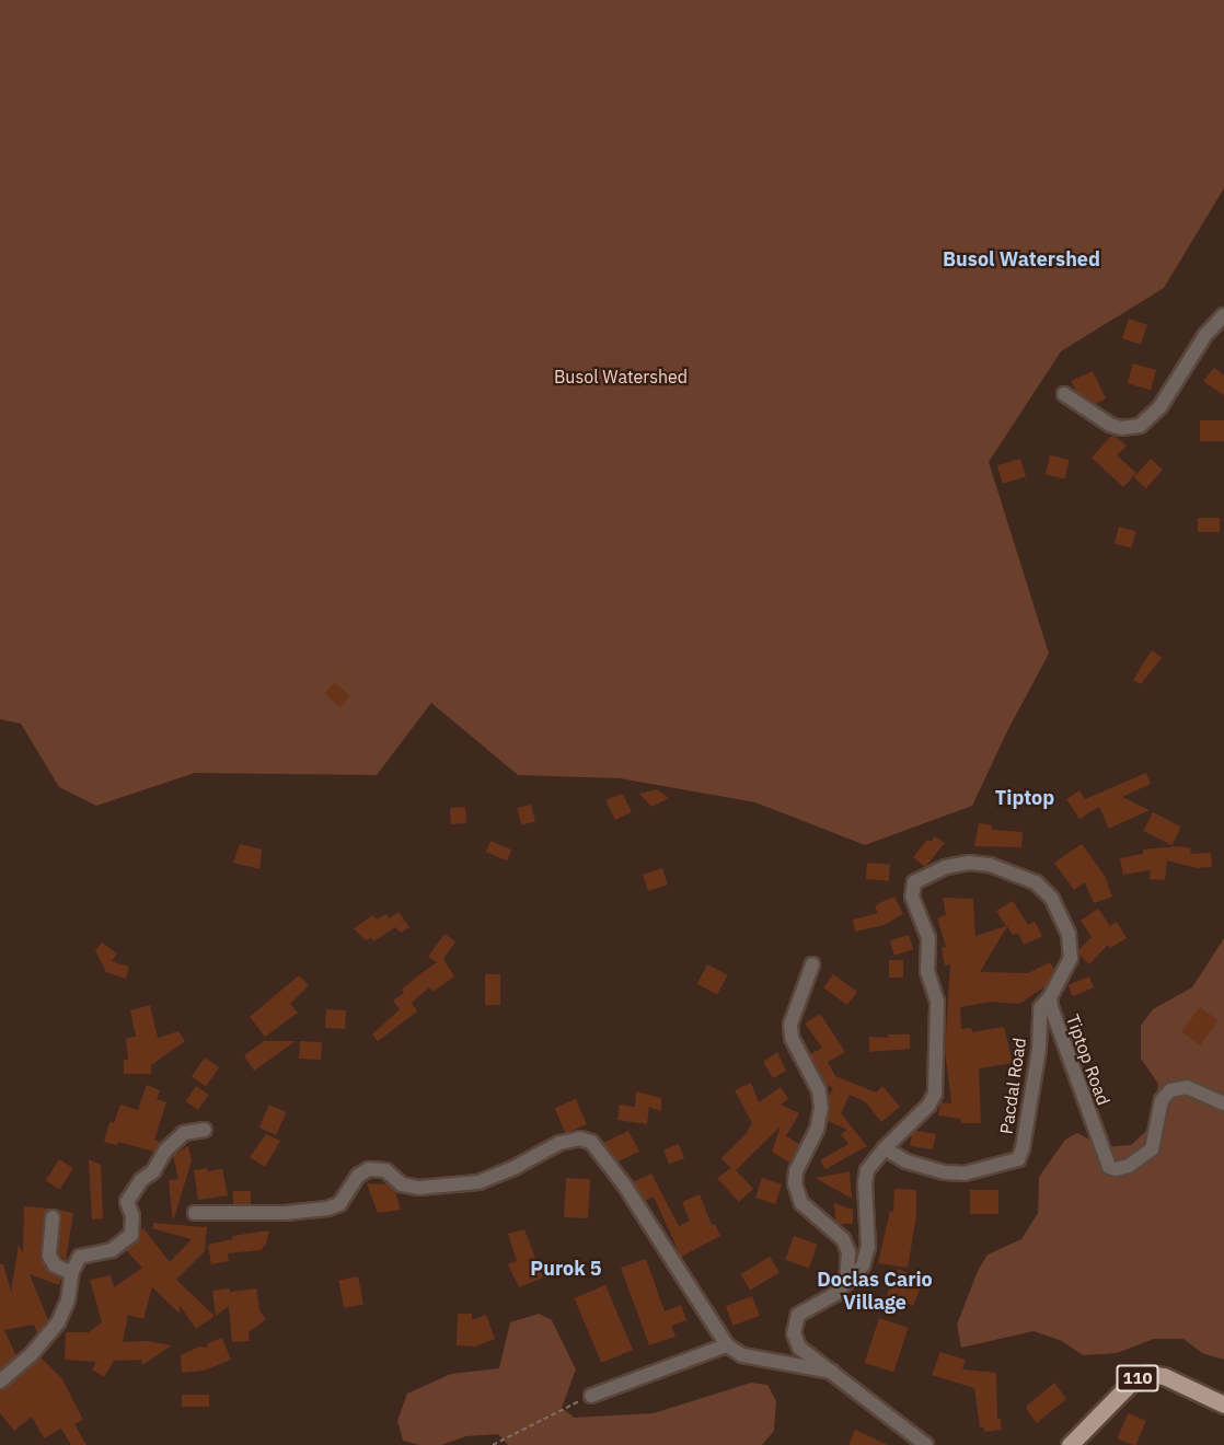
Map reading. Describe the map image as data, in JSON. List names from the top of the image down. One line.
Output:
{"streets":{"main road":["110"],"street":["Tiptop Road","Pacdal Road"]},"crossings":[["Tiptop Road","Pacdal Road"]],"districts":["Busol Watershed","Tiptop","Purok 5","Doclas Cario Village"],"parks":["Busol Watershed"]}
